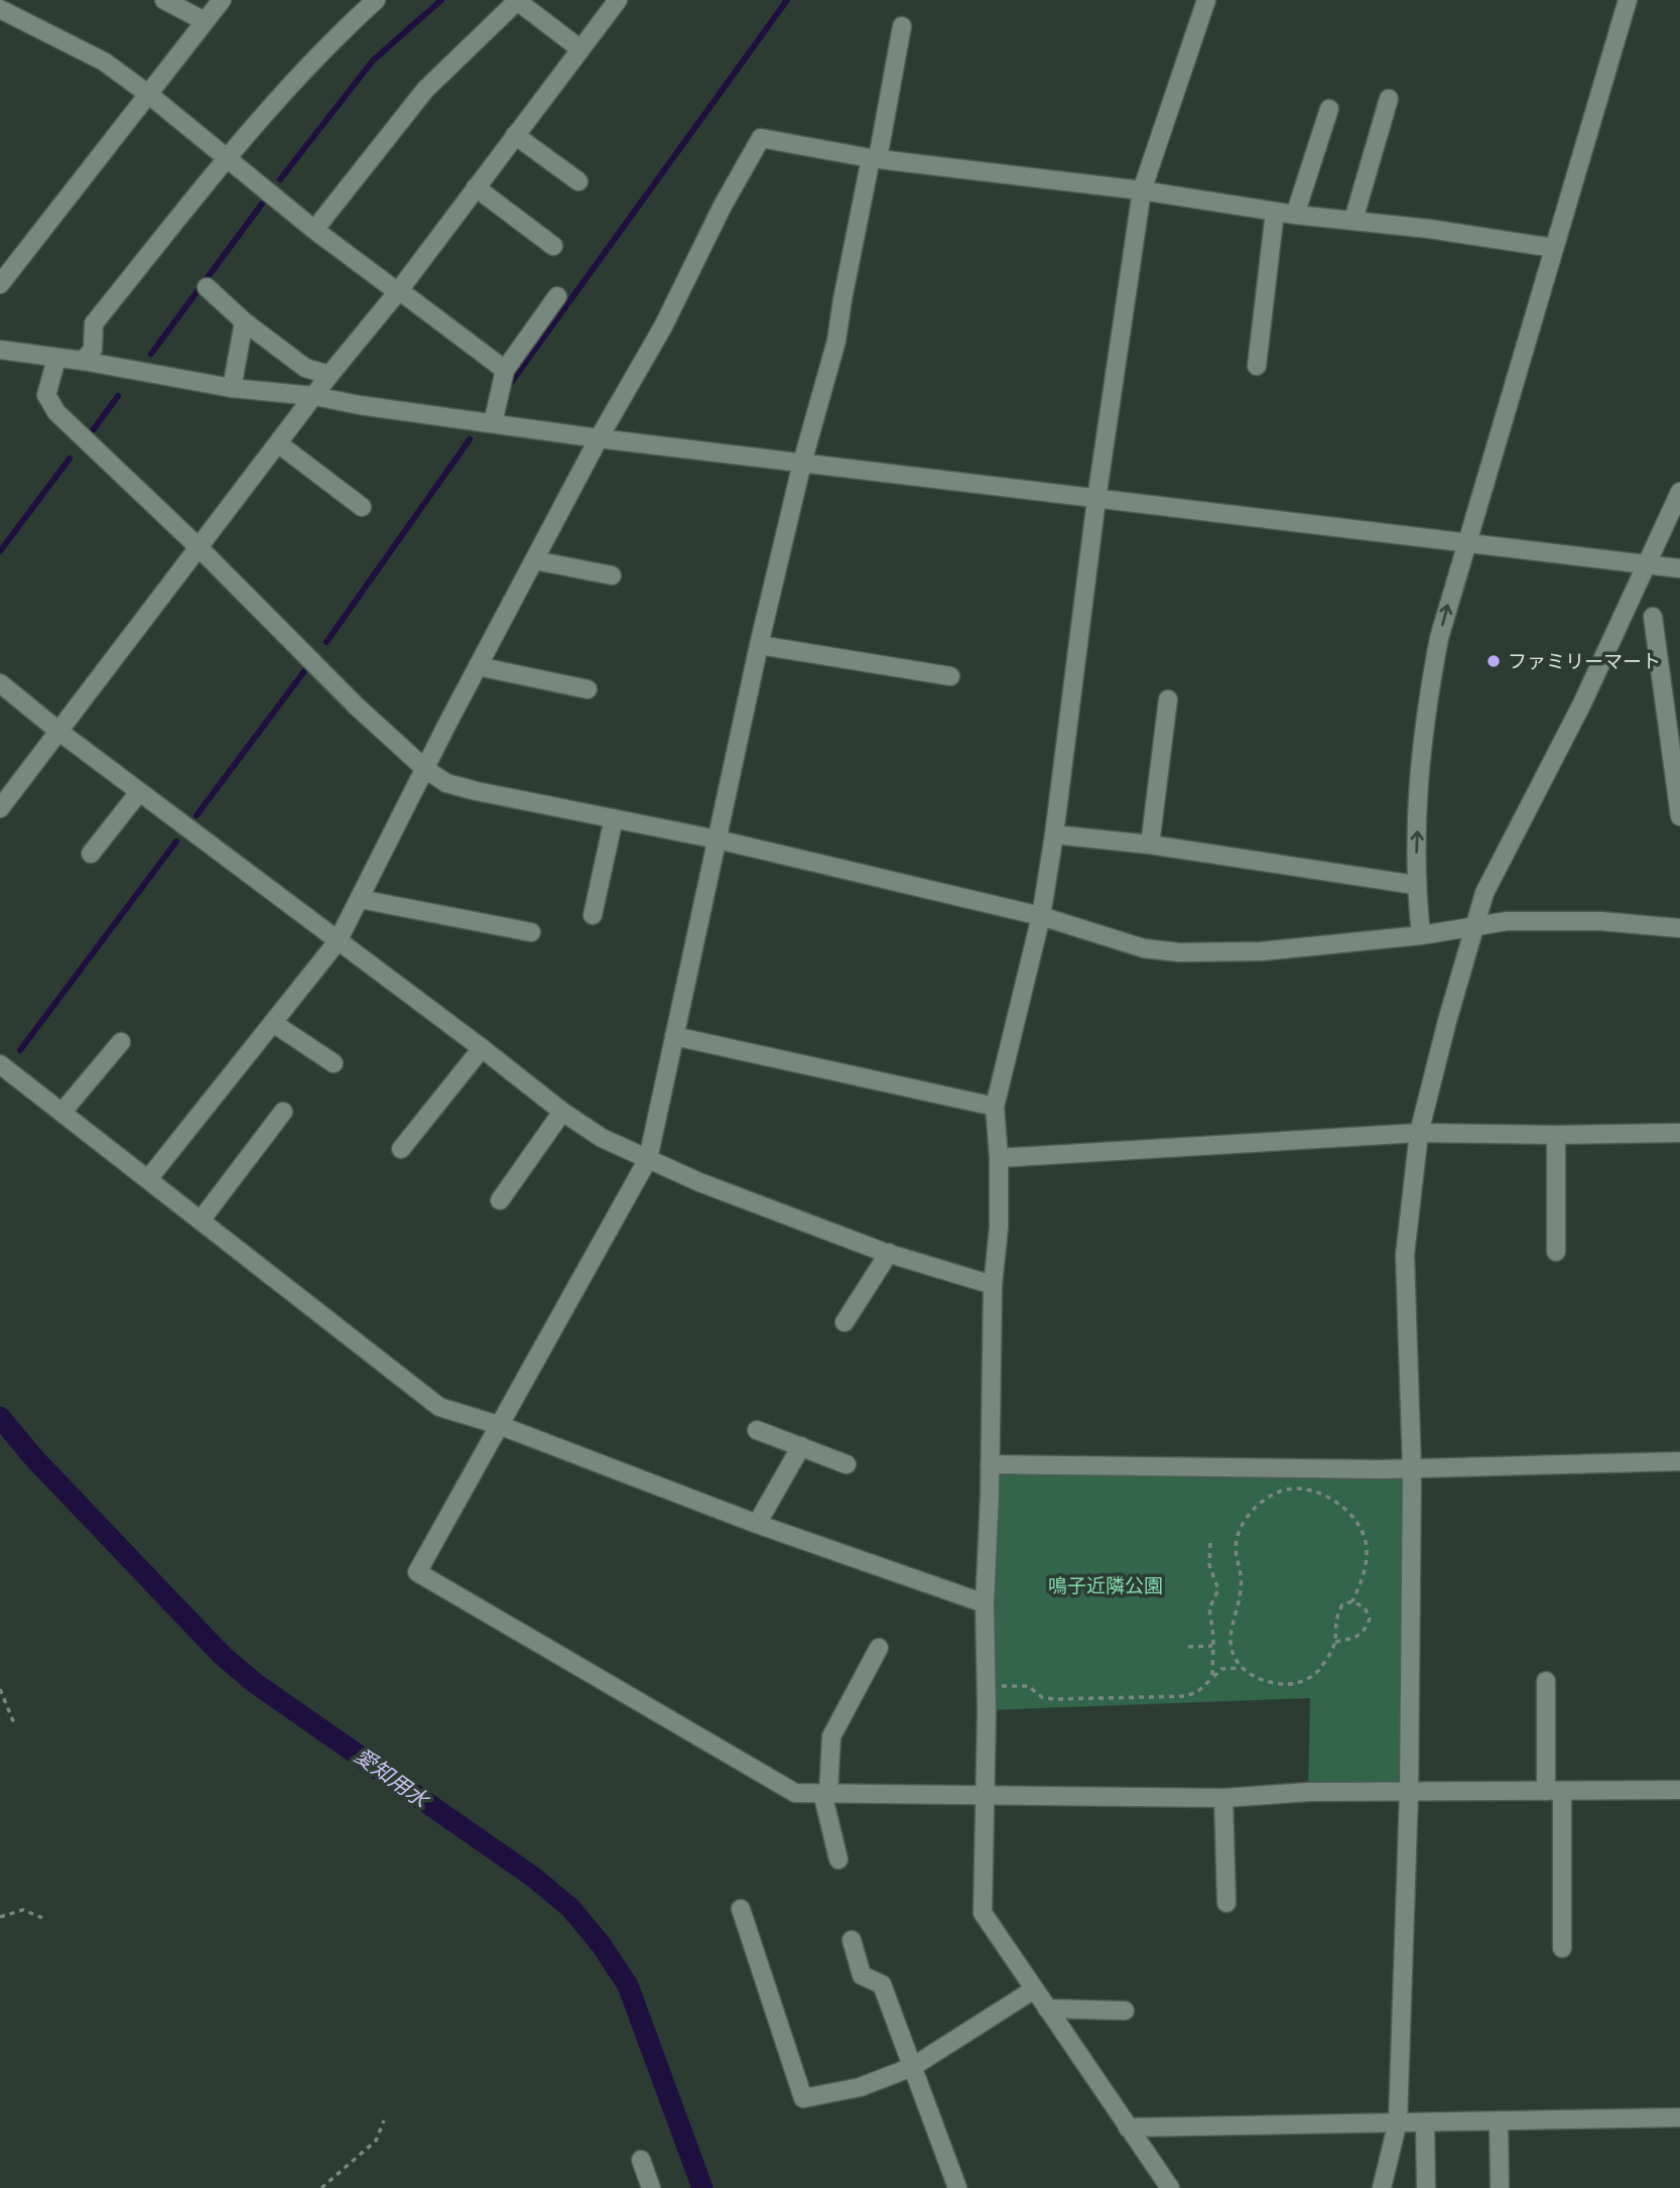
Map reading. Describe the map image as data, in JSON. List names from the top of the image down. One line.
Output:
{"water":["愛知用水"],"parks":["鳴子近隣公園"],"places":["ファミリーマート"]}
